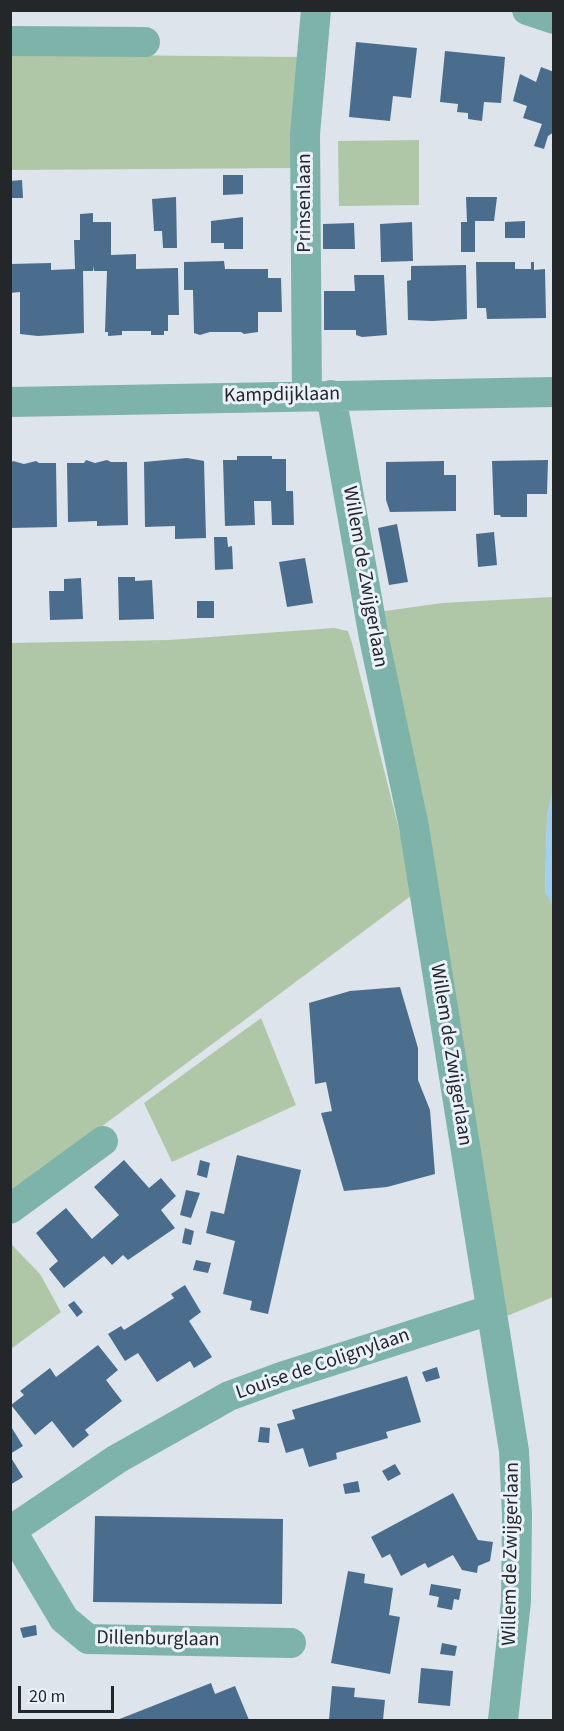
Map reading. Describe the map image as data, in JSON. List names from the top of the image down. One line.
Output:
{"streets":{"street":["Prinsenlaan","Kampdijklaan","Willem de Zwijgerlaan","Louise de Colignylaan","Dillenburglaan"]},"crossings":[["Prinsenlaan","Kampdijklaan"],["Prinsenlaan","Willem de Zwijgerlaan"],["Kampdijklaan","Willem de Zwijgerlaan"],["Willem de Zwijgerlaan","Louise de Colignylaan"],["Louise de Colignylaan","Dillenburglaan"]],"scale_bar":"20 m"}
